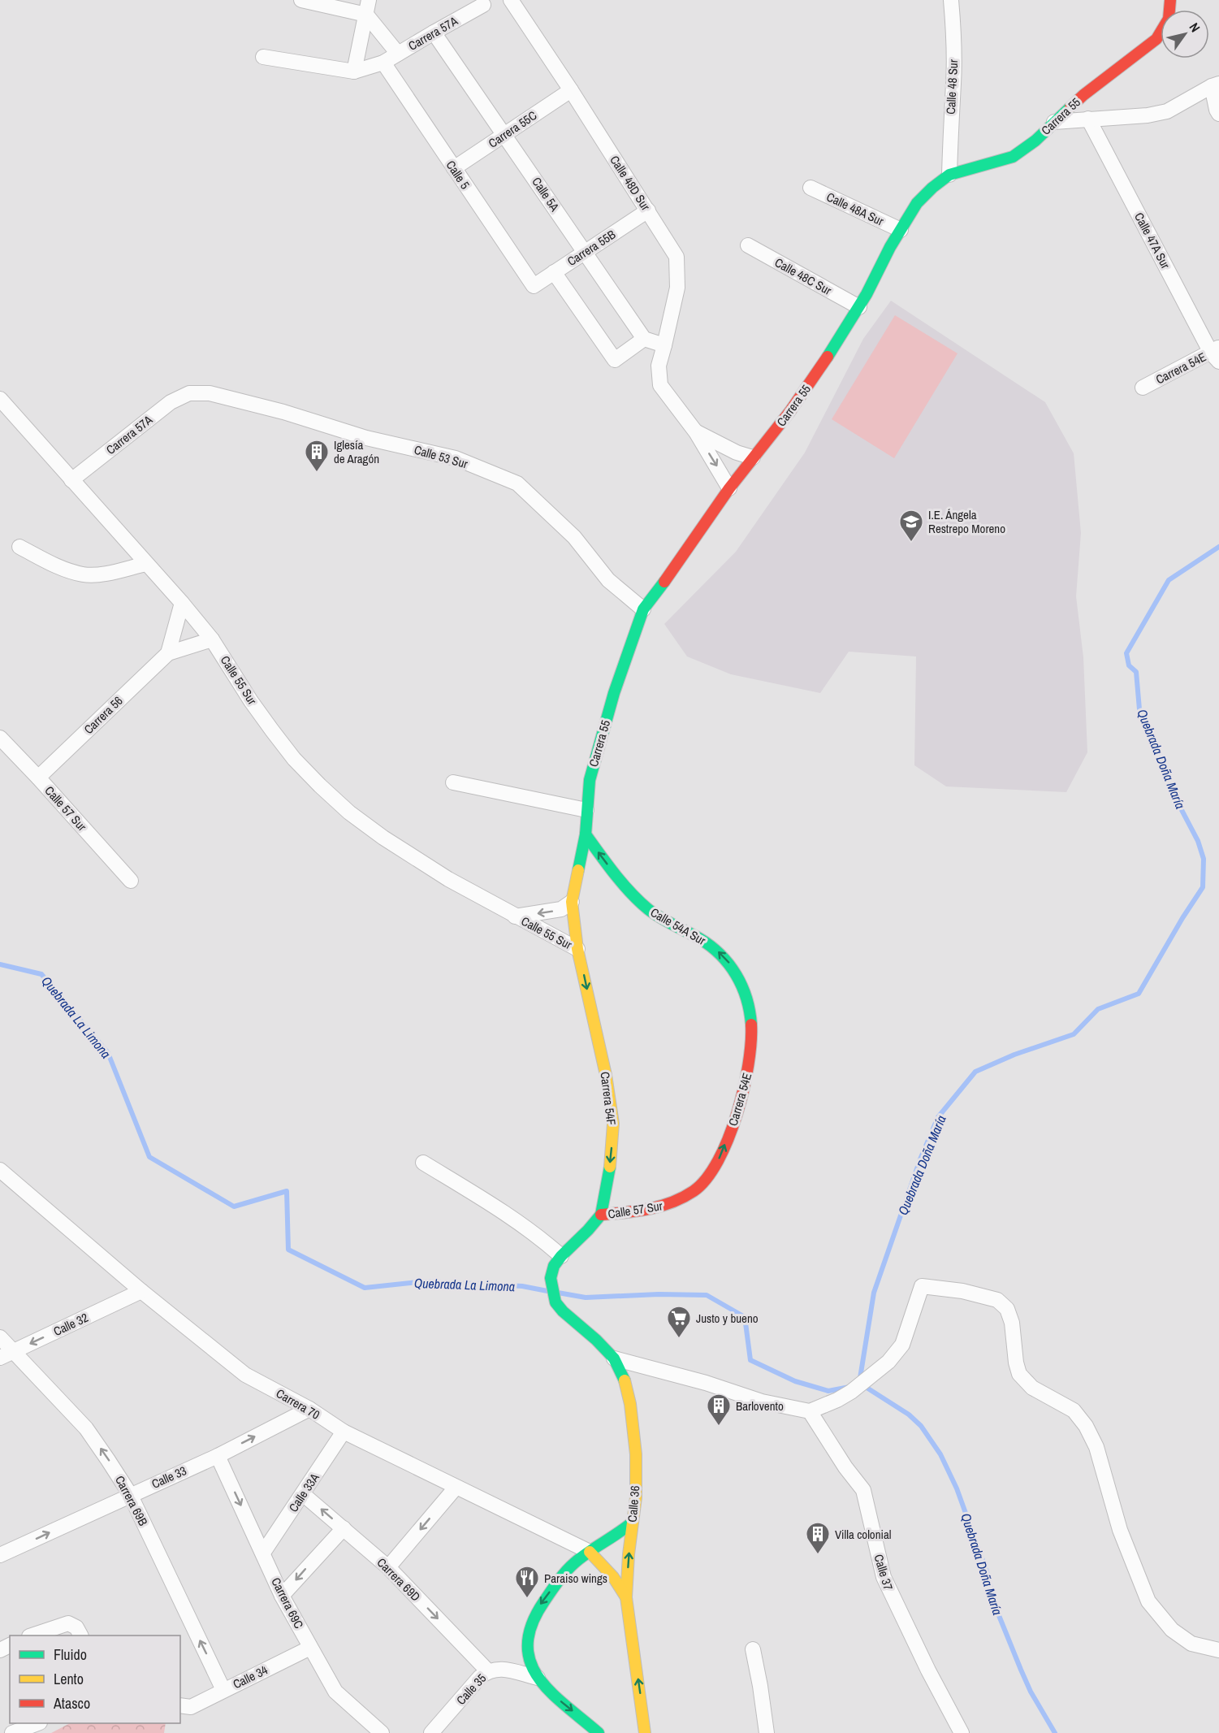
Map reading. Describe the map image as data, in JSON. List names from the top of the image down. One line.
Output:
{"streets":{"main road":["Carrera 55","Carrera 54E","Calle 57 Sur","Calle 54A Sur","Carrera 54F","Calle 36"],"street":["Carrera 57A","Calle 48 Sur","Carrera 55C","Calle 5","Calle 48D Sur","Calle 5A","Calle 48A Sur","Calle 47A Sur","Carrera 55B","Calle 48C Sur","Calle 53 Sur","Calle 55 Sur","Carrera 56","Calle 32","Carrera 70","Calle 33","Calle 33A","Carrera 69B","Calle 37","Carrera 69D","Carrera 69C","Calle 34","Calle 35"]},"crossings":[["Carrera 57A","Calle 5"],["Carrera 57A","Calle 5A"],["Carrera 57A","Calle 53 Sur"],["Carrera 57A","Calle 55 Sur"],["Calle 48 Sur","Carrera 55"],["Carrera 55","Calle 48A Sur"],["Carrera 55","Calle 48C Sur"],["Carrera 55","Calle 53 Sur"],["Carrera 55","Calle 55 Sur"],["Carrera 55","Calle 54A Sur"],["Carrera 55","Carrera 54F"],["Carrera 55C","Calle 5"],["Carrera 55C","Calle 48D Sur"],["Carrera 55C","Calle 5A"],["Calle 5","Carrera 55B"],["Calle 48D Sur","Carrera 55B"],["Calle 5A","Carrera 55B"],["Calle 47A Sur","Carrera 54E"],["Carrera 54E","Calle 57 Sur"],["Carrera 54E","Calle 54A Sur"],["Calle 55 Sur","Carrera 56"],["Calle 55 Sur","Carrera 54F"],["Carrera 56","Calle 57 Sur"],["Calle 57 Sur","Carrera 54F"],["Calle 32","Carrera 70"],["Calle 32","Carrera 69B"],["Carrera 70","Calle 33"],["Carrera 70","Calle 33A"],["Calle 33","Carrera 69B"],["Calle 33","Carrera 69C"],["Calle 33A","Carrera 69D"],["Calle 33A","Carrera 69C"],["Carrera 69B","Calle 34"],["Carrera 69D","Calle 35"],["Carrera 69C","Calle 34"]],"one_way":["Carrera 54E","Calle 54A Sur","Carrera 54F","Calle 32","Calle 33","Carrera 69B","Calle 36"],"water":["Quebrada Doña María","Quebrada La Limona"],"places":{"building":["Iglesía de Aragón","Barlovento","Villa colonial"],"school or university":["I.E. Ángela Restrepo Moreno"],"supermarket":["Justo y bueno"],"restaurant":["Paraiso wings"]},"legend":["Fluido","Lento","Atasco"],"north":"top right"}
